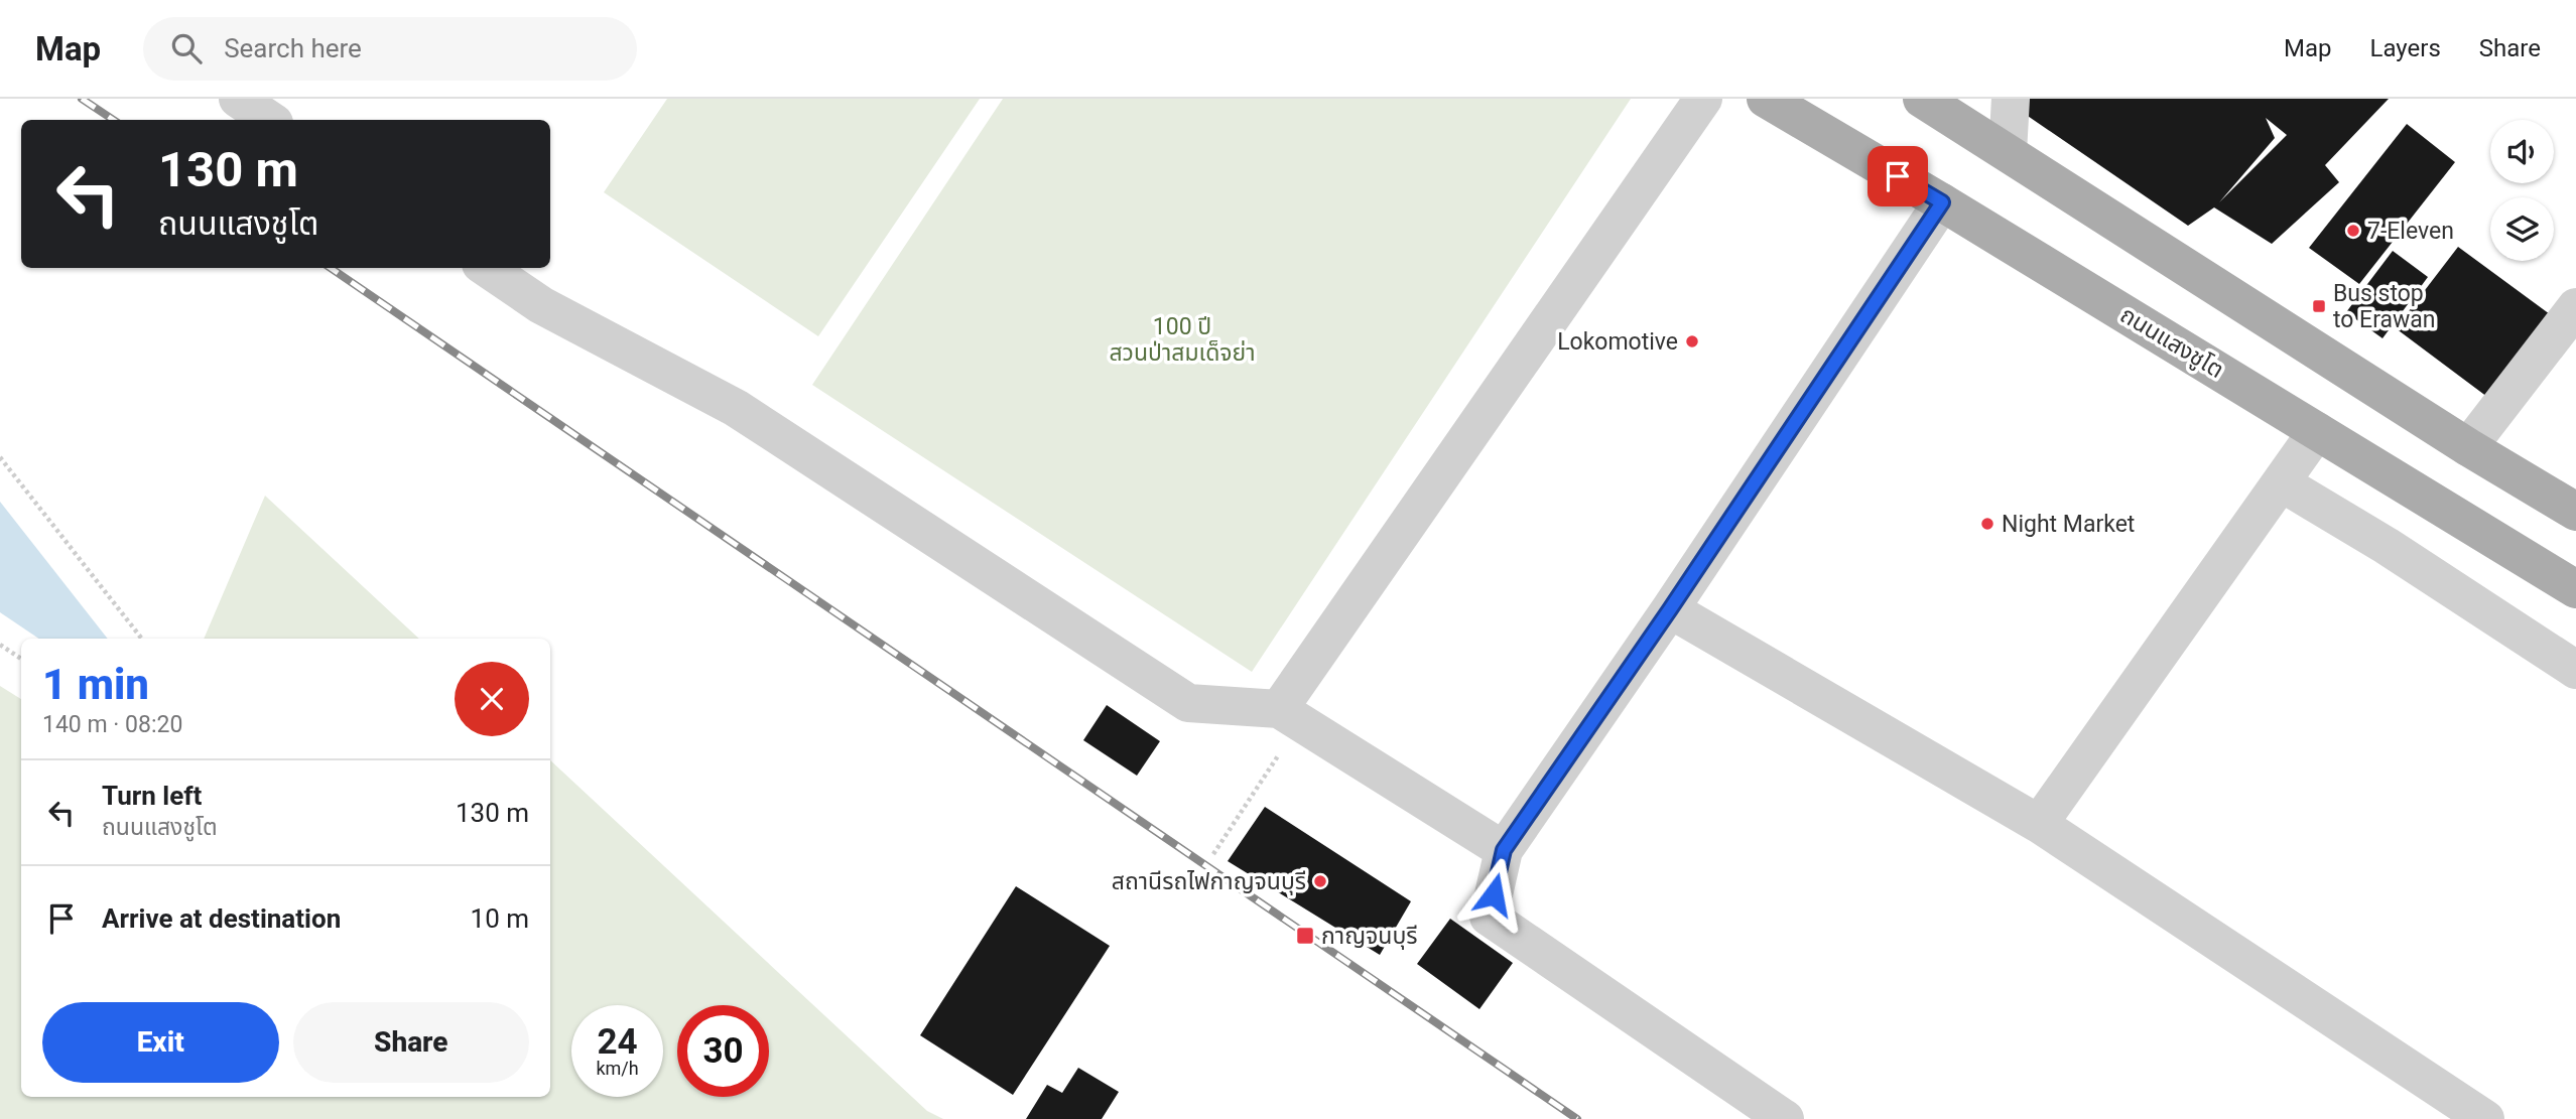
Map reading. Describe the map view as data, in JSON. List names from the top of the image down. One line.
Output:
{"streets":{"main road":["ถนนแสงชูโต"]},"parks":["100 ปี สวนป่าสมเด็จย่า"],"places":{"other":["7-Eleven","Lokomotive","Night Market","สถานีรถไฟกาญจนบุรี"],"transit":["Bus stop to Erawan","กาญจนบุรี"]},"page":{"header":"Map","search":"Search here","nav":["Map","Layers","Share"],"turn":["130 m","ถนนแสงชูโต"],"heading":["1 min","140 m · 08:20"],"list":[{"name":"Turn left","note":"ถนนแสงชูโต","value":"130 m"},{"name":"Arrive at destination","value":"10 m"}],"buttons":["Exit","Share"],"speed":"24 km/h","limit":"30"}}
